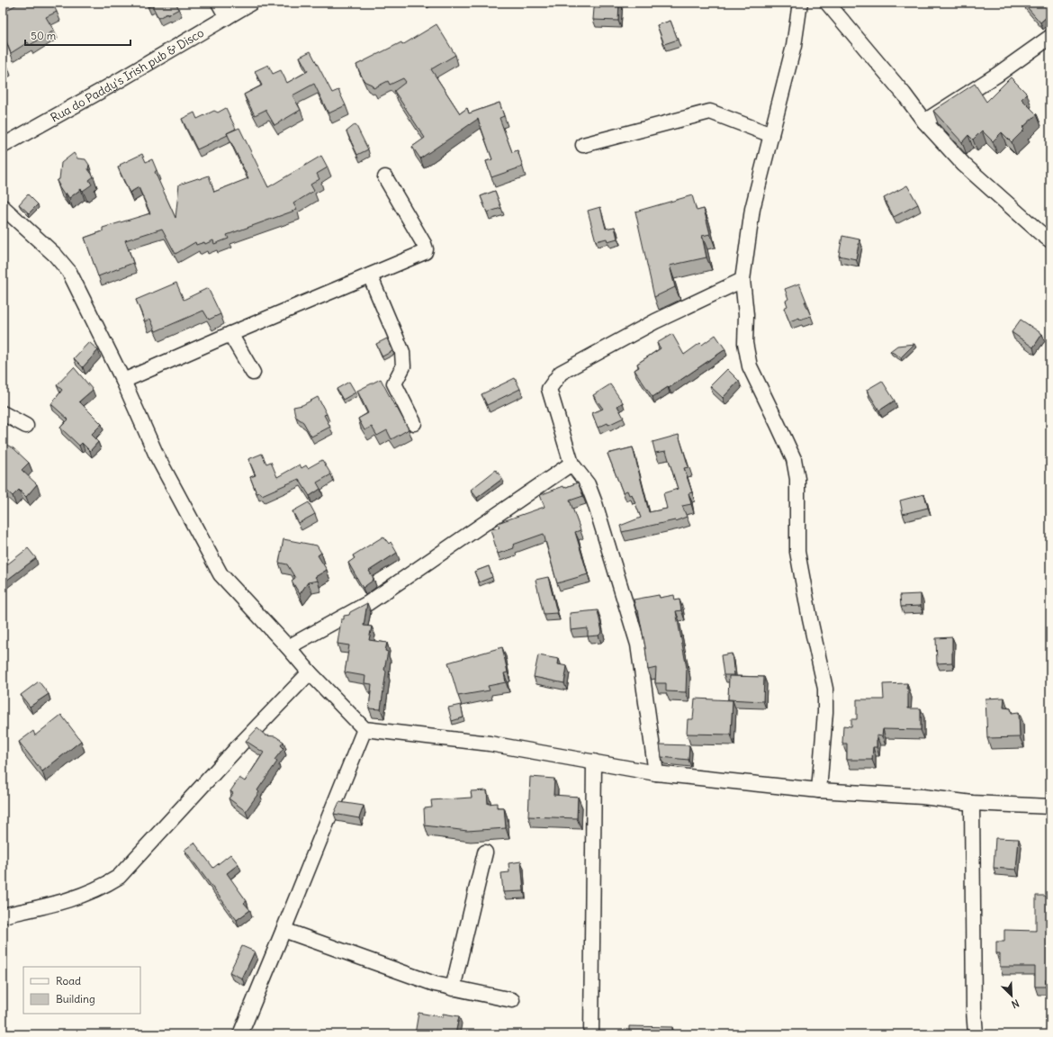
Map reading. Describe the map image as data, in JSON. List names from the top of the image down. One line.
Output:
{"streets":{"street":["Rua do Paddy's Irish pub & Disco"]},"legend":["Road","Building"],"scale_bar":"50 m","north":"bottom right"}
